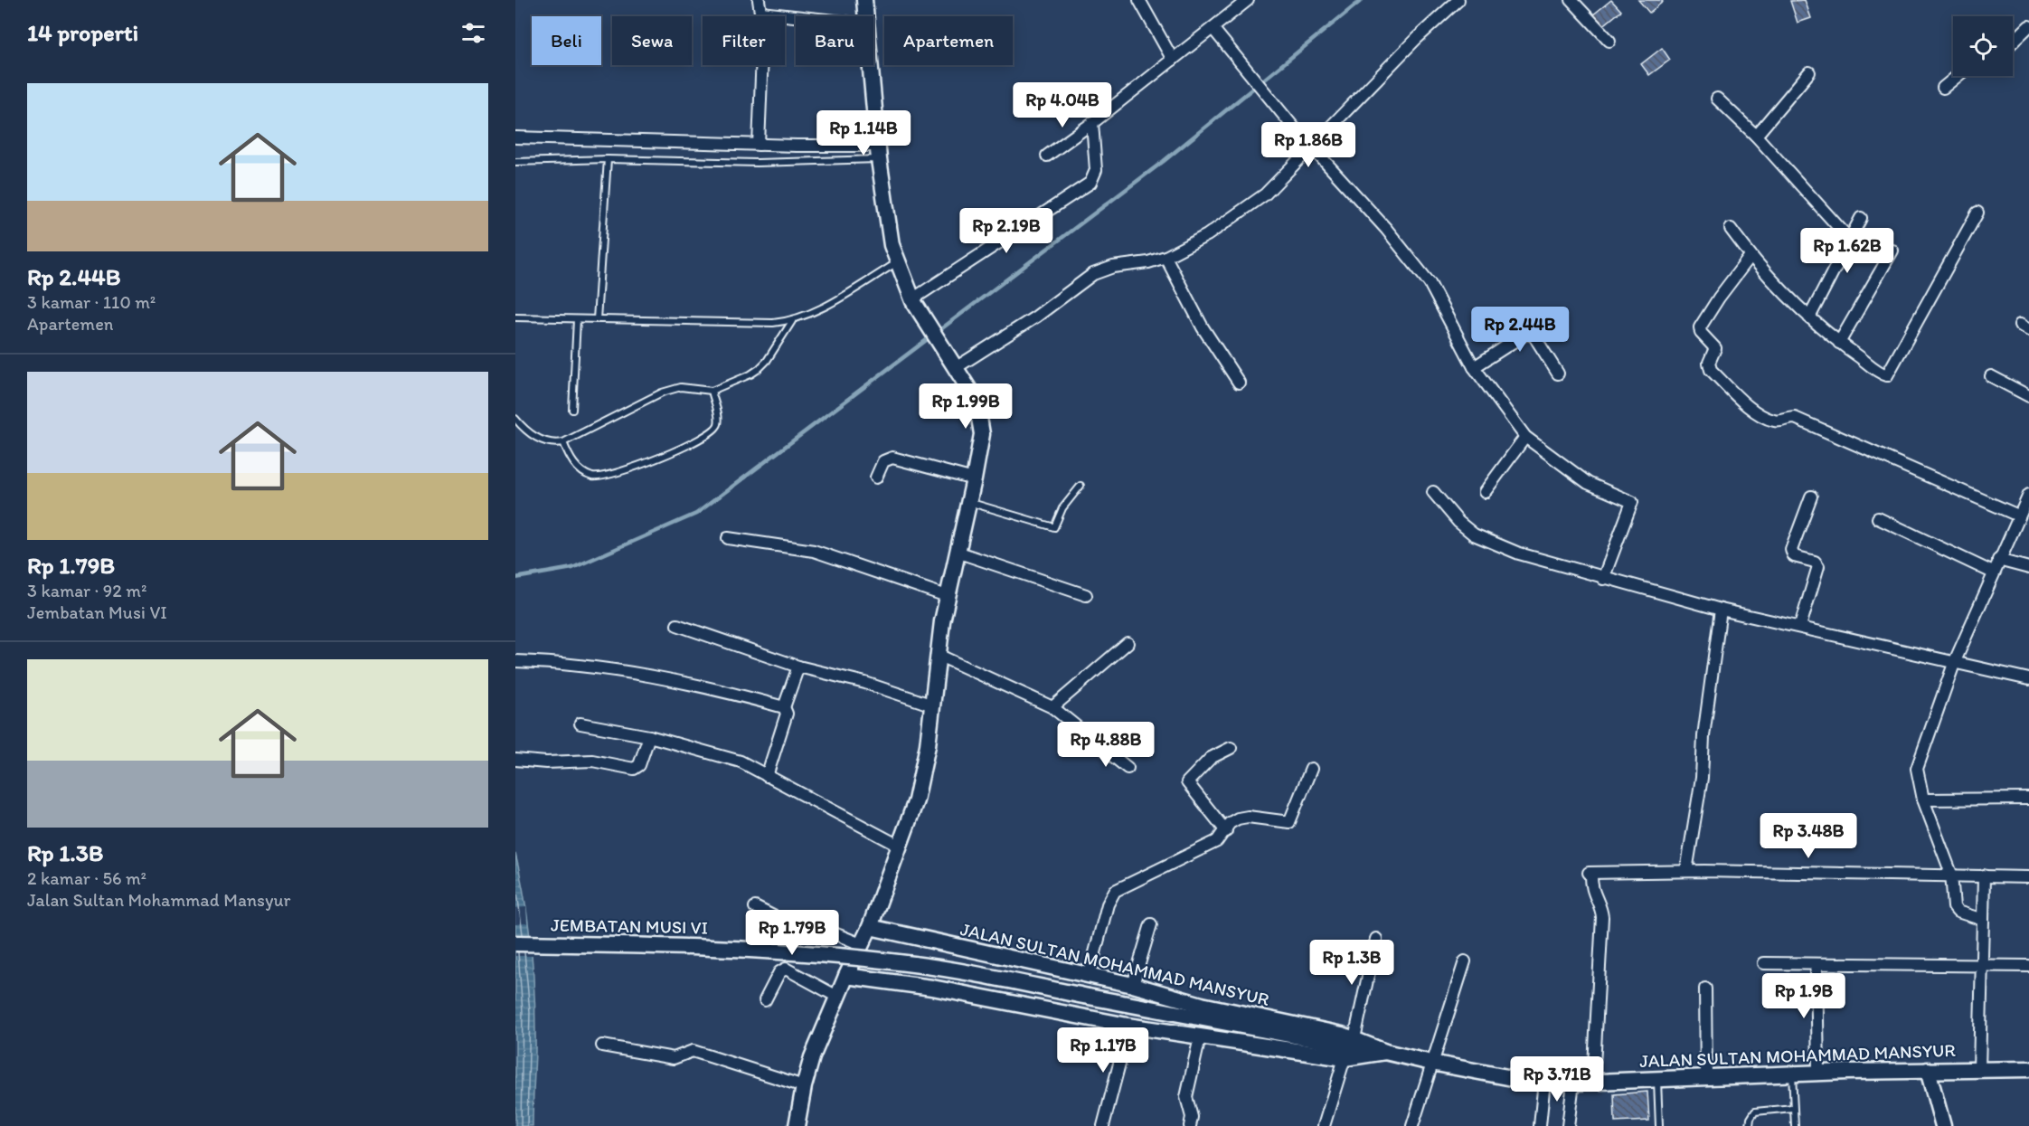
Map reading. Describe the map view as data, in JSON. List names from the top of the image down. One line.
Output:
{"streets":{"street":["JEMBATAN MUSI VI","JALAN SULTAN MOHAMMAD MANSYUR"]},"crossings":[["JEMBATAN MUSI VI","JALAN SULTAN MOHAMMAD MANSYUR"]],"page":{"heading":"14 properti","chip":["Beli","Sewa","Filter","Baru","Apartemen"],"list":[{"name":"Rp 2.44B","note":"3 kamar · 110 m² · Apartemen"},{"name":"Rp 1.79B","note":"3 kamar · 92 m² · Jembatan Musi VI"},{"name":"Rp 1.3B","note":"2 kamar · 56 m² · Jalan Sultan Mohammad Mansyur"}],"price":["Rp 4.04B","Rp 1.14B","Rp 1.86B","Rp 2.19B","Rp 1.62B","Rp 2.44B","Rp 1.99B","Rp 4.88B","Rp 3.48B","Rp 1.79B","Rp 1.3B","Rp 1.9B","Rp 1.17B","Rp 3.71B"]}}
